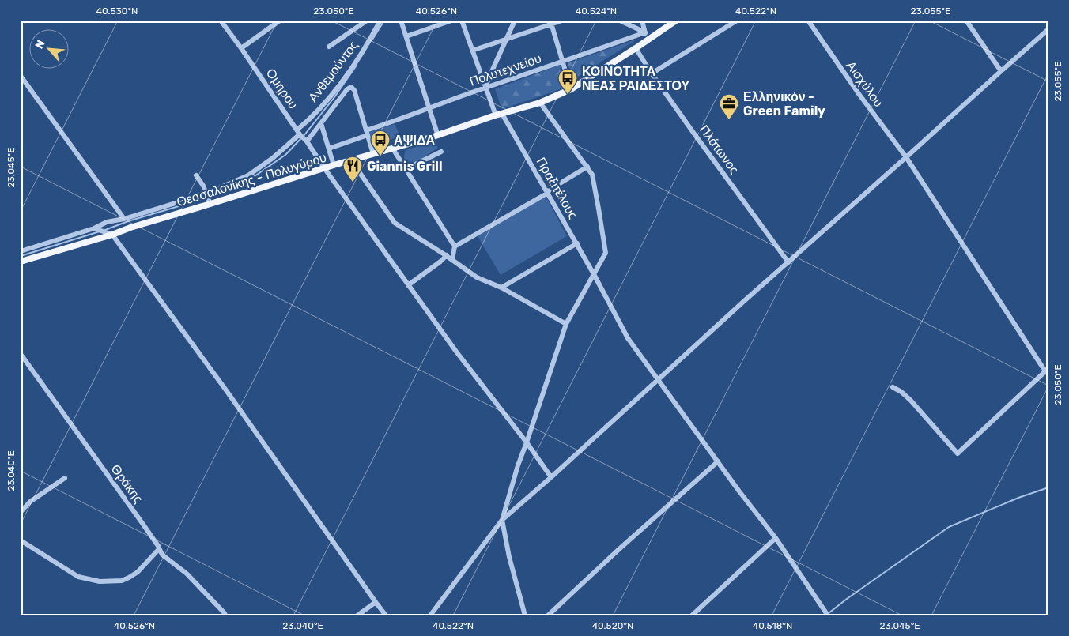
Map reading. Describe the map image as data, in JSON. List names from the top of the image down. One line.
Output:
{"streets":{"main road":["Θεσσαλονίκης - Πολυγύρου"],"street":["Πολυτεχνείου","Ανθεμούντος","Αισχύλου","Ομήρου","Πλάτωνος","Πραξιτέλους","Θράκης"]},"crossings":[["Πολυτεχνείου","Ανθεμούντος"],["Ανθεμούντος","Ομήρου"],["Ομήρου","Θεσσαλονίκης - Πολυγύρου"],["Πλάτωνος","Θεσσαλονίκης - Πολυγύρου"],["Θεσσαλονίκης - Πολυγύρου","Πραξιτέλους"]],"places":{"bus stop":["ΚΟΙΝΟΤΗΤΑ ΝΕΑΣ ΡΑΙΔΕΣΤΟΥ","ΑΨΙΔΑ"],"office":["Ελληνικόν - Green Family"],"restaurant":["Giannis Grill"]},"north":"top left","coordinates":["40.530°N","23.050°E","40.526°N","40.524°N","40.522°N","23.055°E","23.045°E","23.040°E","40.520°N","40.518°N"]}
